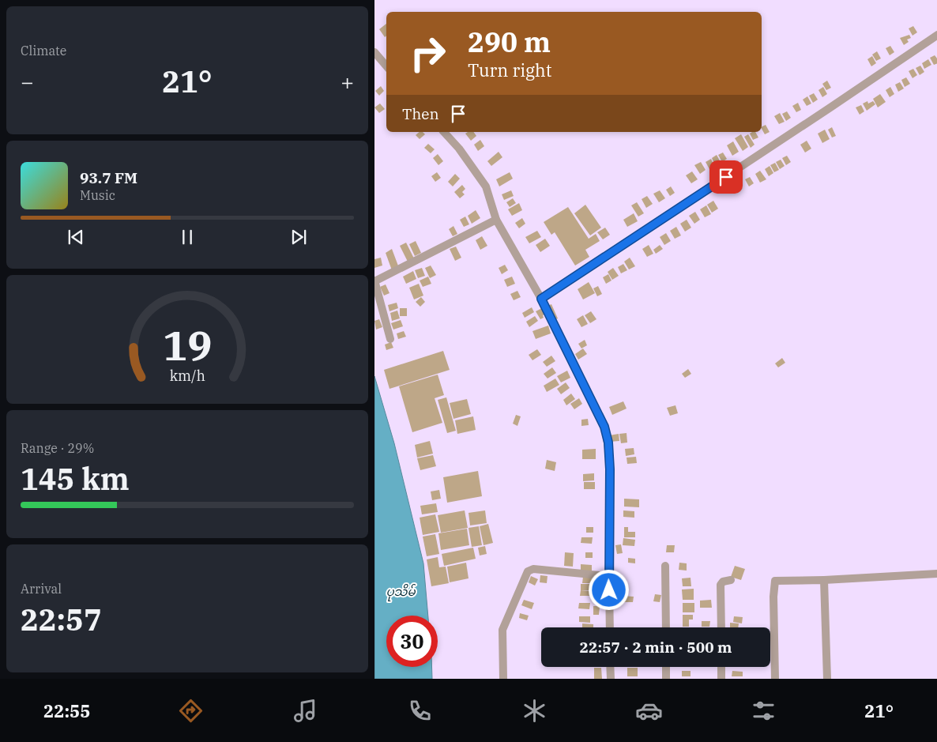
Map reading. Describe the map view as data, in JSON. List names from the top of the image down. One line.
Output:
{"water":["ပုသိမ်"],"page":{"tile":["Climate",["Range · 29%","145 km"],["Arrival","22:57"]],"turn":["290 m","Turn right"],"heat":["−","21°","+"],"then":"Then","song":["93.7 FM","Music"],"limit":"30","trip":"22:57 · 2 min · 500 m","tabs":["22:55","21°"],"gauge":["19","km/h"]}}
